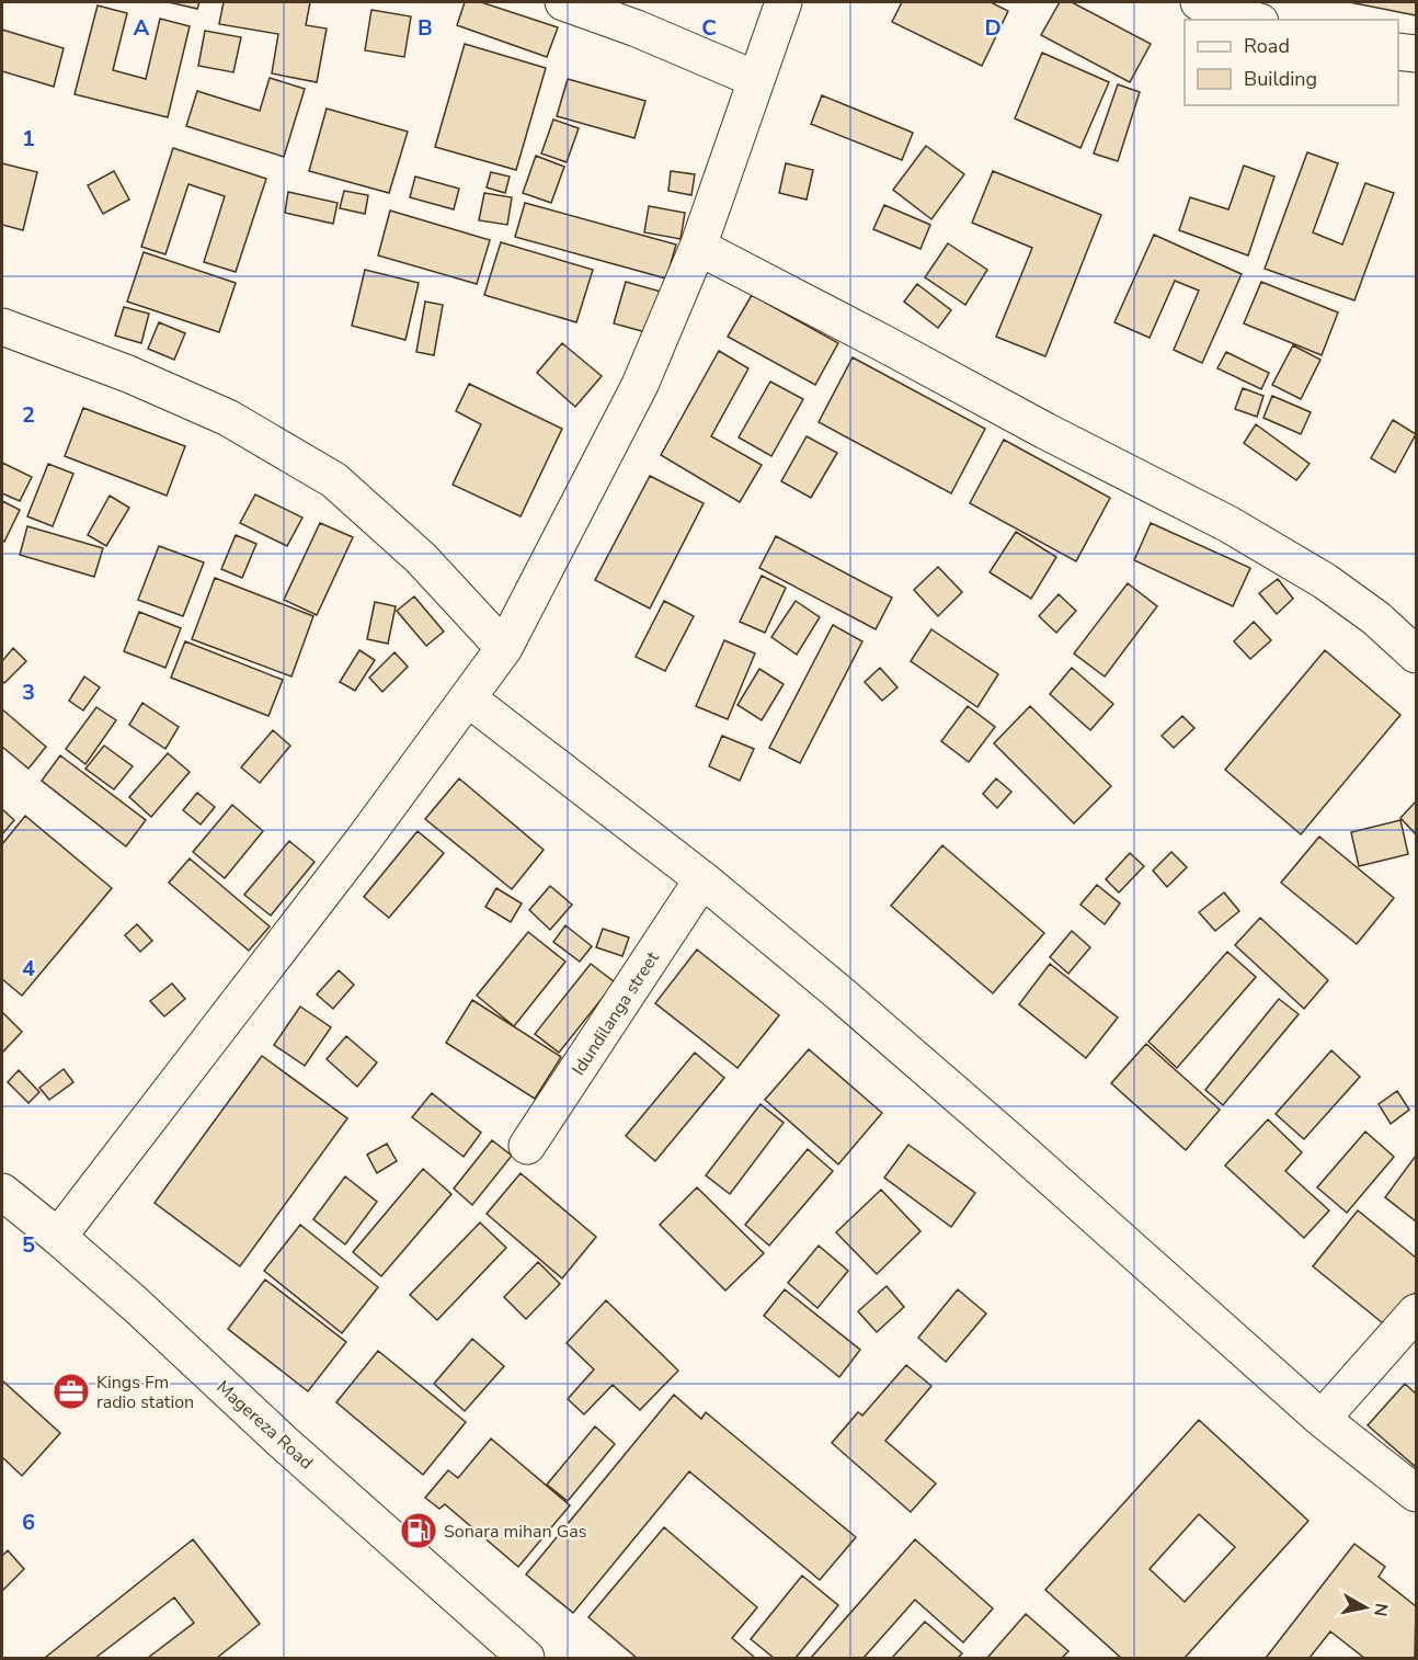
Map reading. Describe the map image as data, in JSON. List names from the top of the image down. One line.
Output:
{"streets":{"street":["Idundilanga street","Magereza Road"]},"places":{"office":["Kings Fm radio station"],"fuel station":["Sonara mihan Gas"]},"legend":["Road","Building"],"north":"right","grid":{"columns":["A","B","C","D"],"rows":["1","2","3","4","5","6"]}}
